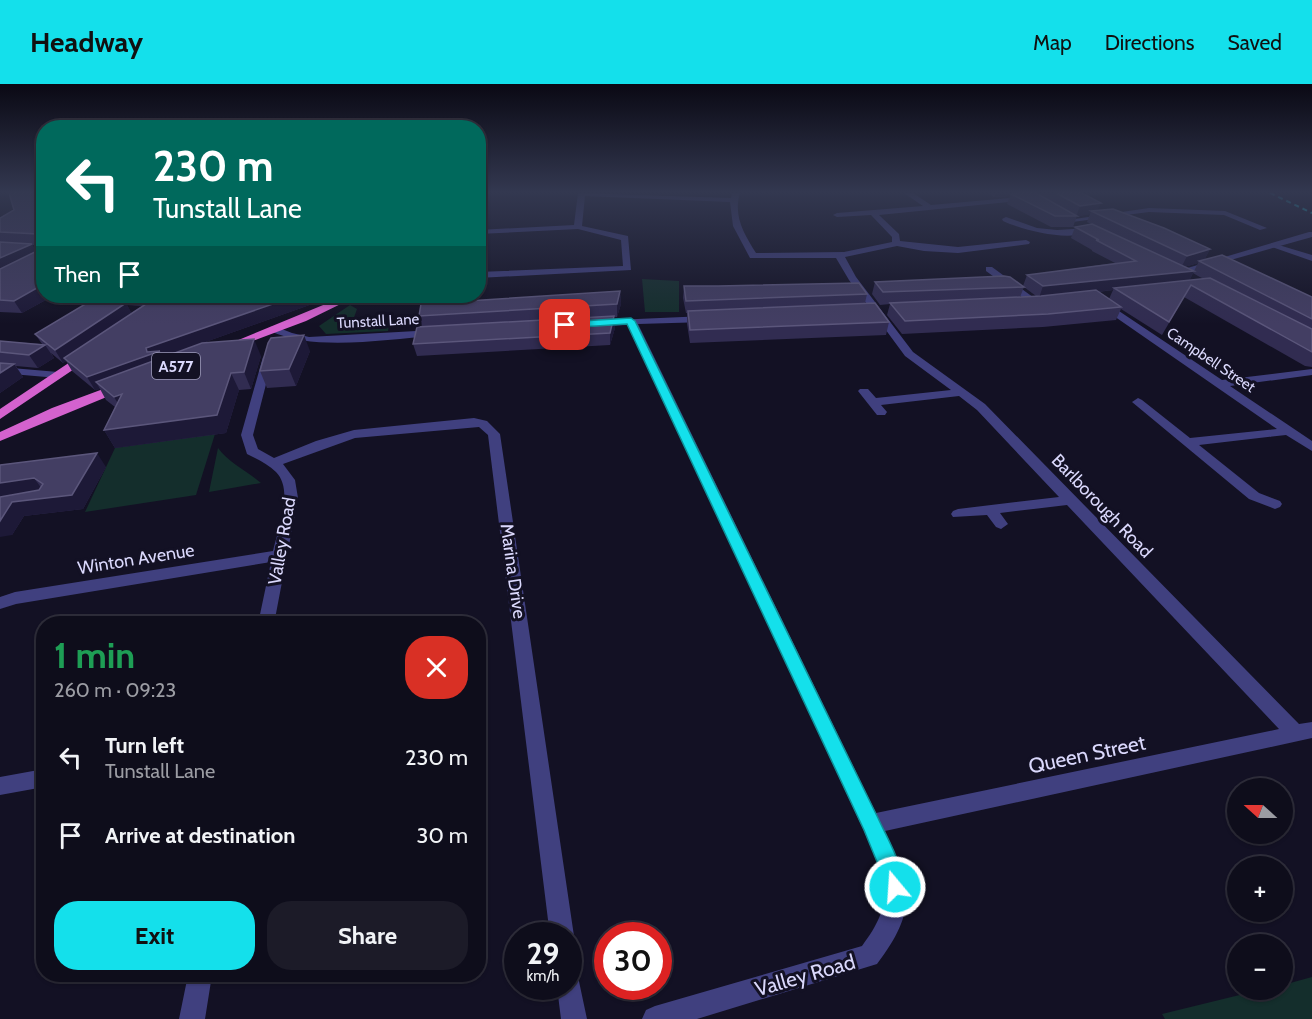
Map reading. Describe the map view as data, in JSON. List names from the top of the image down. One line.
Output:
{"streets":{"highway":["A577"],"street":["Tunstall Lane","Campbell Street","Barlborough Road","Valley Road","Winton Avenue","Marina Drive","Queen Street"]},"crossings":[["Tunstall Lane","A577"],["Barlborough Road","Queen Street"],["Valley Road","Winton Avenue"],["Valley Road","Marina Drive"],["Valley Road","Queen Street"]],"north":"left","page":{"header":"Headway","nav":["Map","Directions","Saved"],"turn":["230 m","Tunstall Lane"],"then":"Then","heading":["1 min","260 m · 09:23"],"list":[{"name":"Turn left","note":"Tunstall Lane","value":"230 m"},{"name":"Arrive at destination","value":"30 m"}],"map_buttons":["+","−"],"buttons":["Exit","Share"],"speed":"29 km/h","limit":"30"}}
